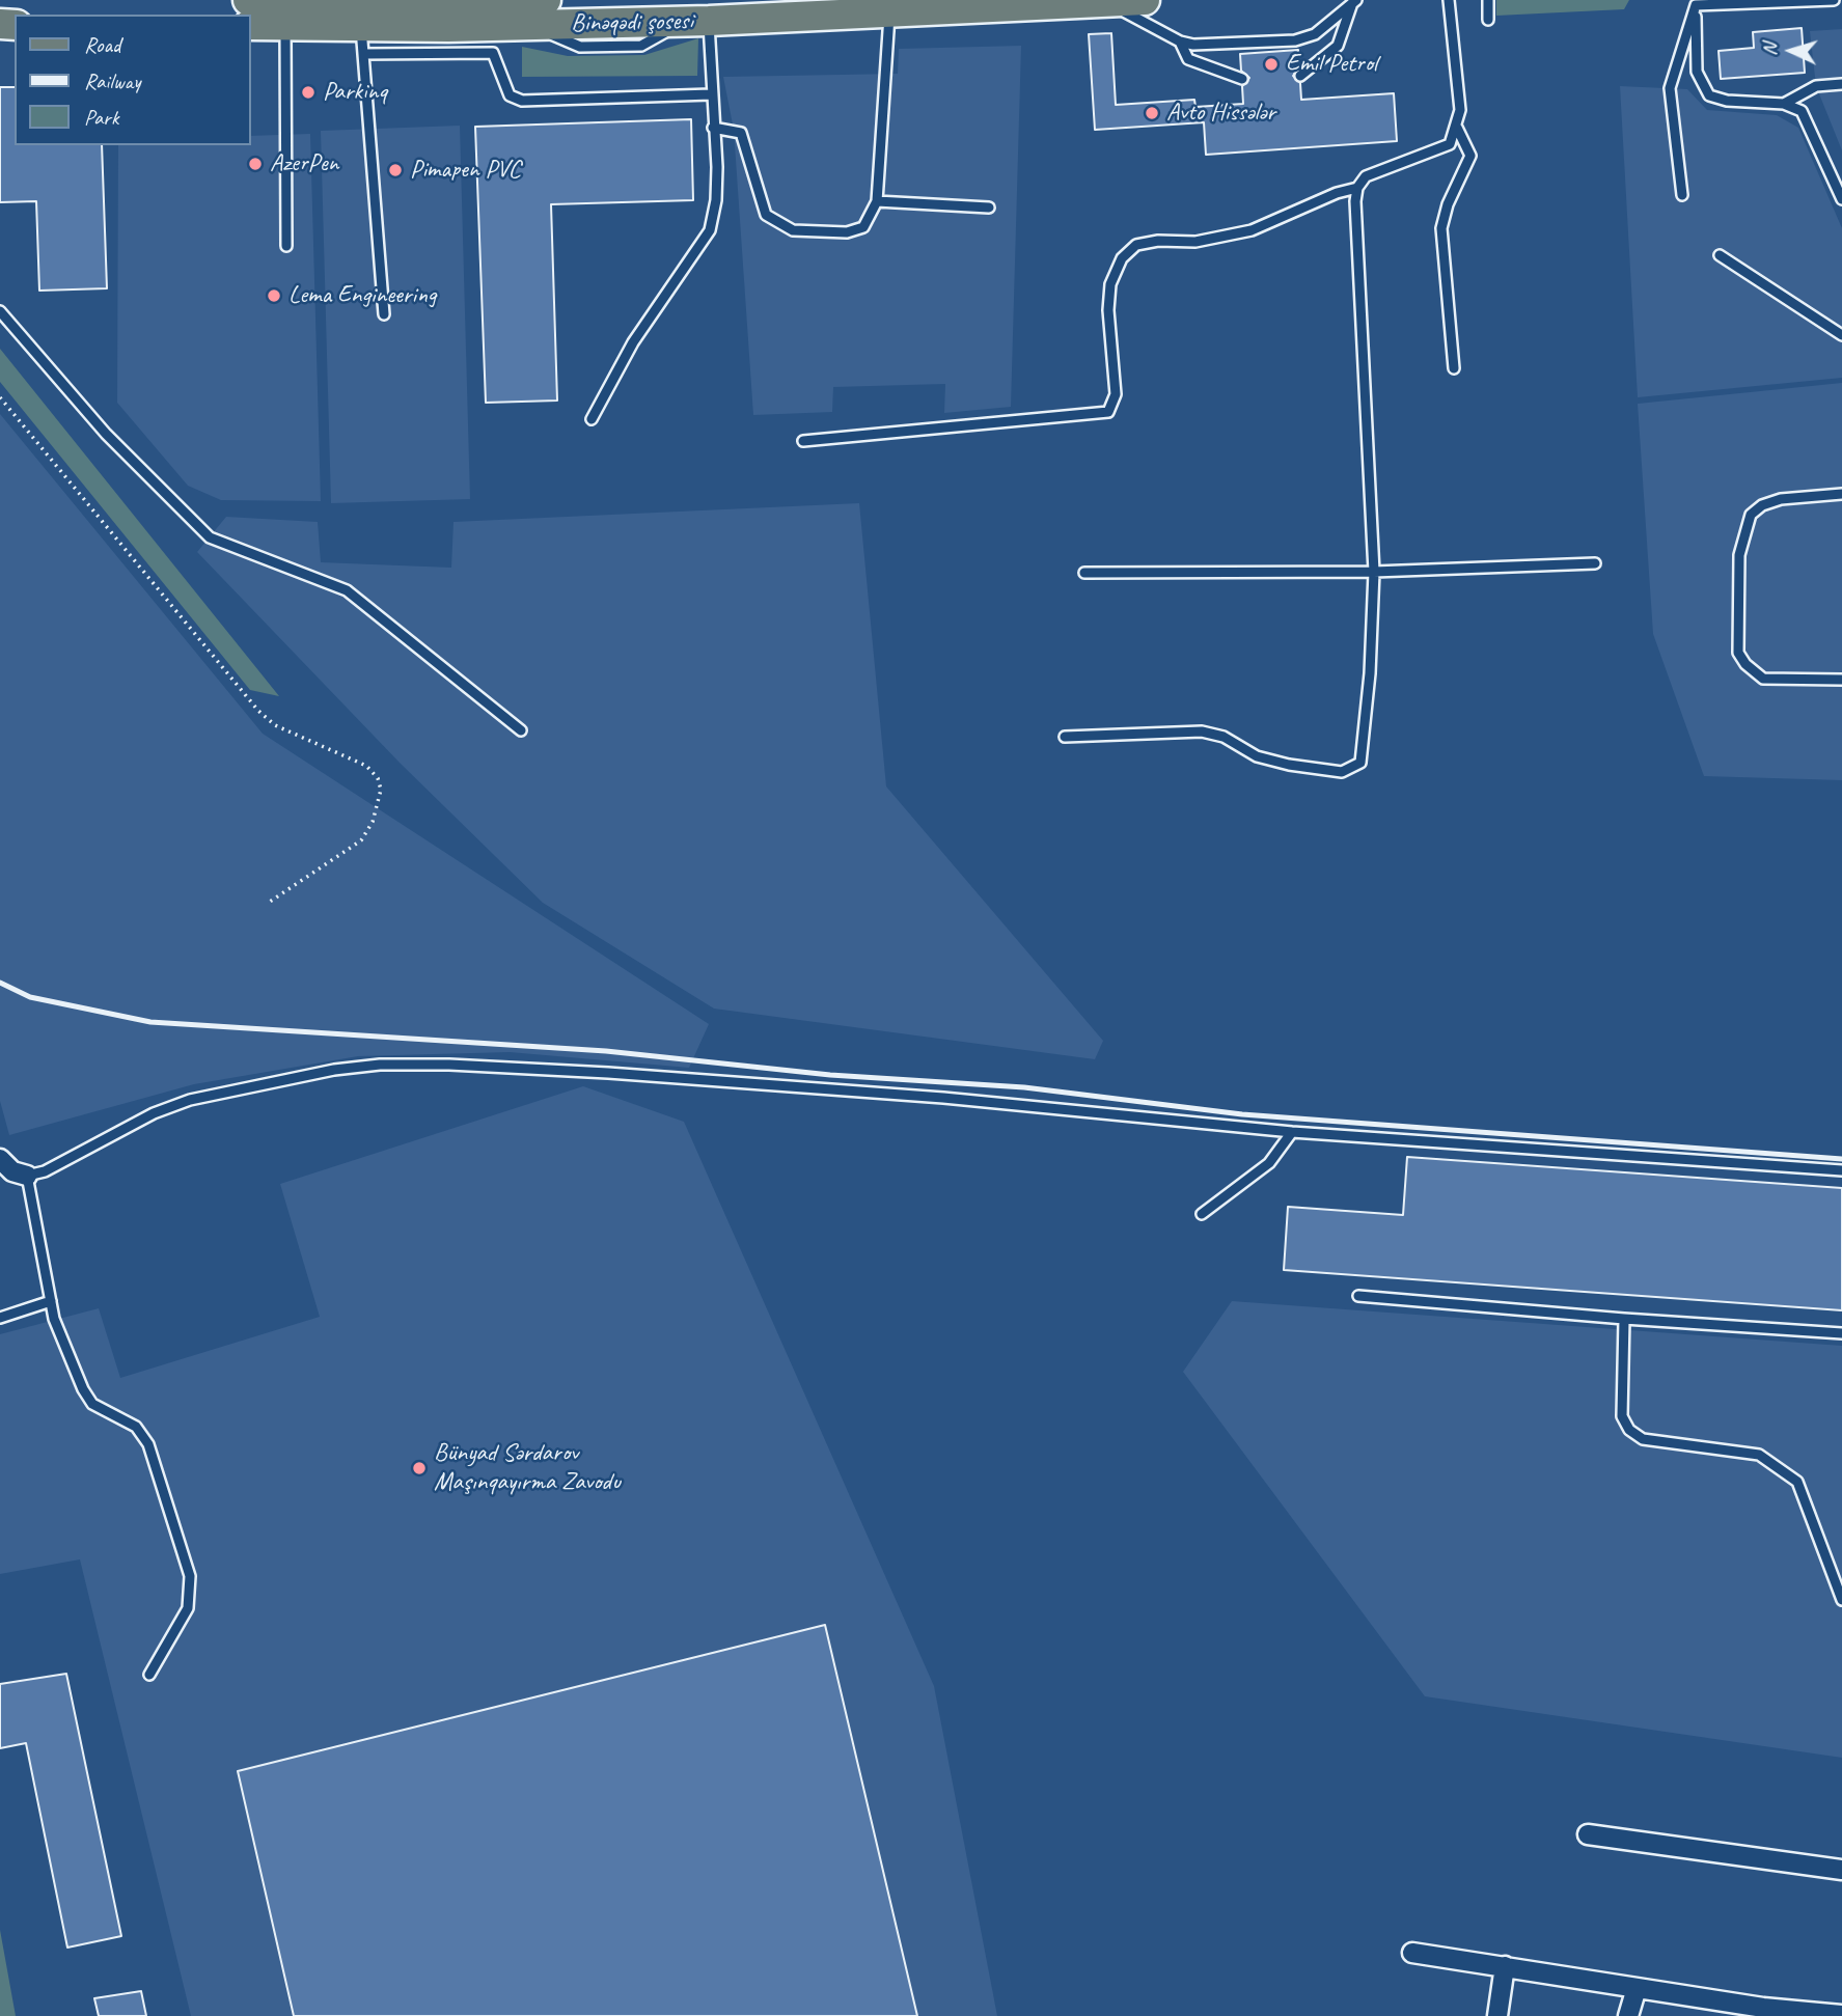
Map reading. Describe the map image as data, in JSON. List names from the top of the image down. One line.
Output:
{"streets":{"main road":["Binəqədi şosesi"]},"places":["Emil Petrol","Parkinq","Avto Hissələr","AzerPen","Pimapen PVC","Lema Engineering","Bünyad Sərdarov Maşınqayırma Zavodu"],"legend":["Road","Railway","Park"],"north":"left"}
